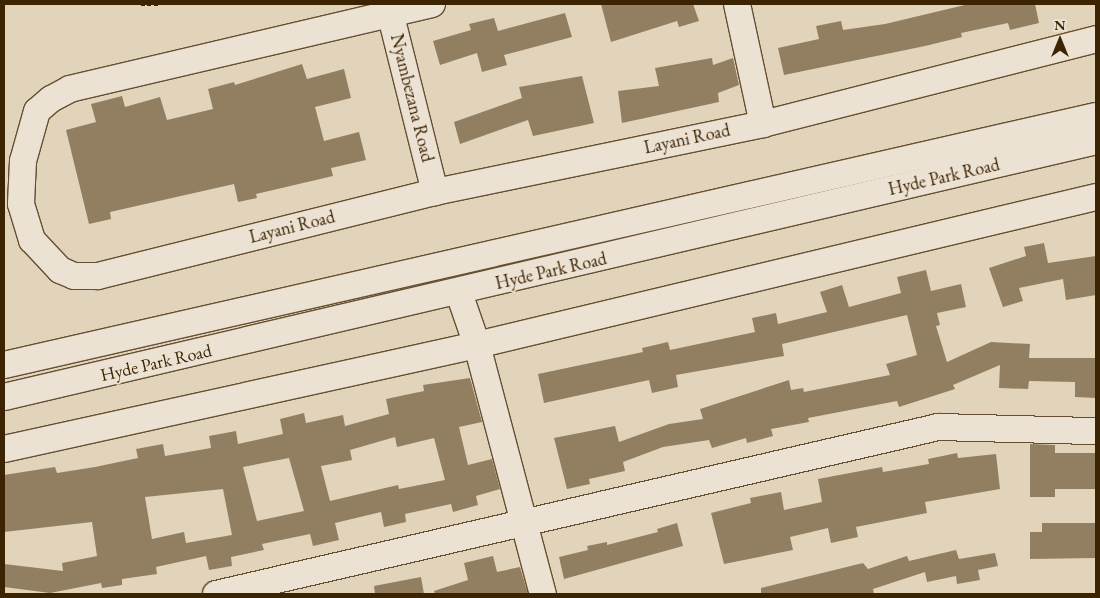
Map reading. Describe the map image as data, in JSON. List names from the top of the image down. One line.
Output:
{"streets":{"street":["Nyambezana Road","Layani Road","Hyde Park Road"]},"crossings":[["Nyambezana Road","Layani Road"]],"north":"top"}
